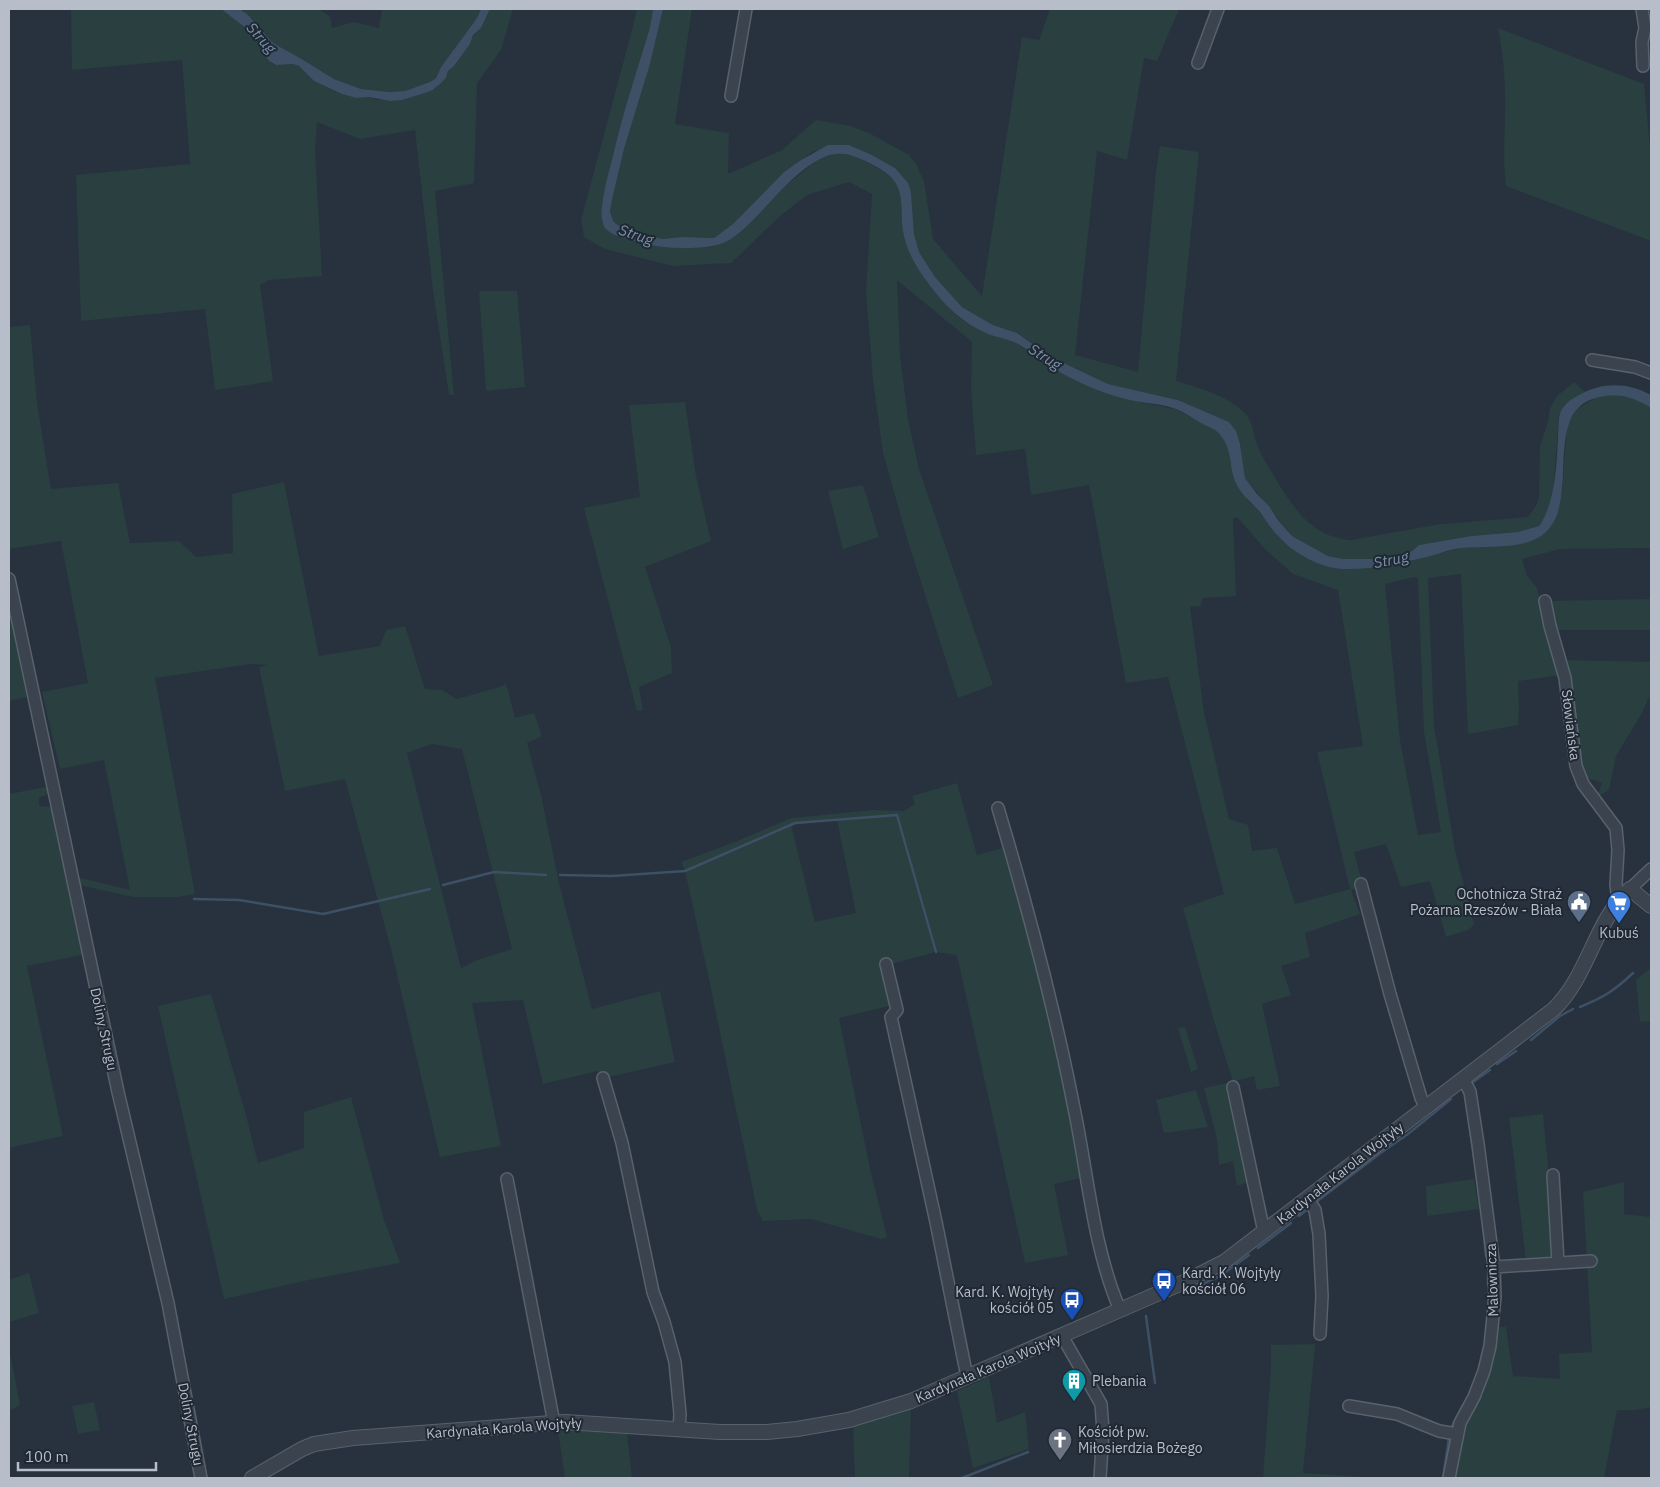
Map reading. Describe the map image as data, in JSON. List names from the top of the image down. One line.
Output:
{"streets":{"street":["Słowiańska","Doliny Strugu","Kardynała Karola Wojtyły","Malownicza"]},"crossings":[["Słowiańska","Kardynała Karola Wojtyły"],["Kardynała Karola Wojtyły","Malownicza"]],"water":["Strug"],"places":{"public building":["Ochotnicza Straż Pożarna Rzeszów - Biała"],"supermarket":["Kubuś"],"bus stop":["Kard. K. Wojtyły kościół 06","Kard. K. Wojtyły kościół 05"],"building":["Plebania"],"church":["Kościół pw. Miłosierdzia Bożego"]},"scale_bar":"100 m"}
